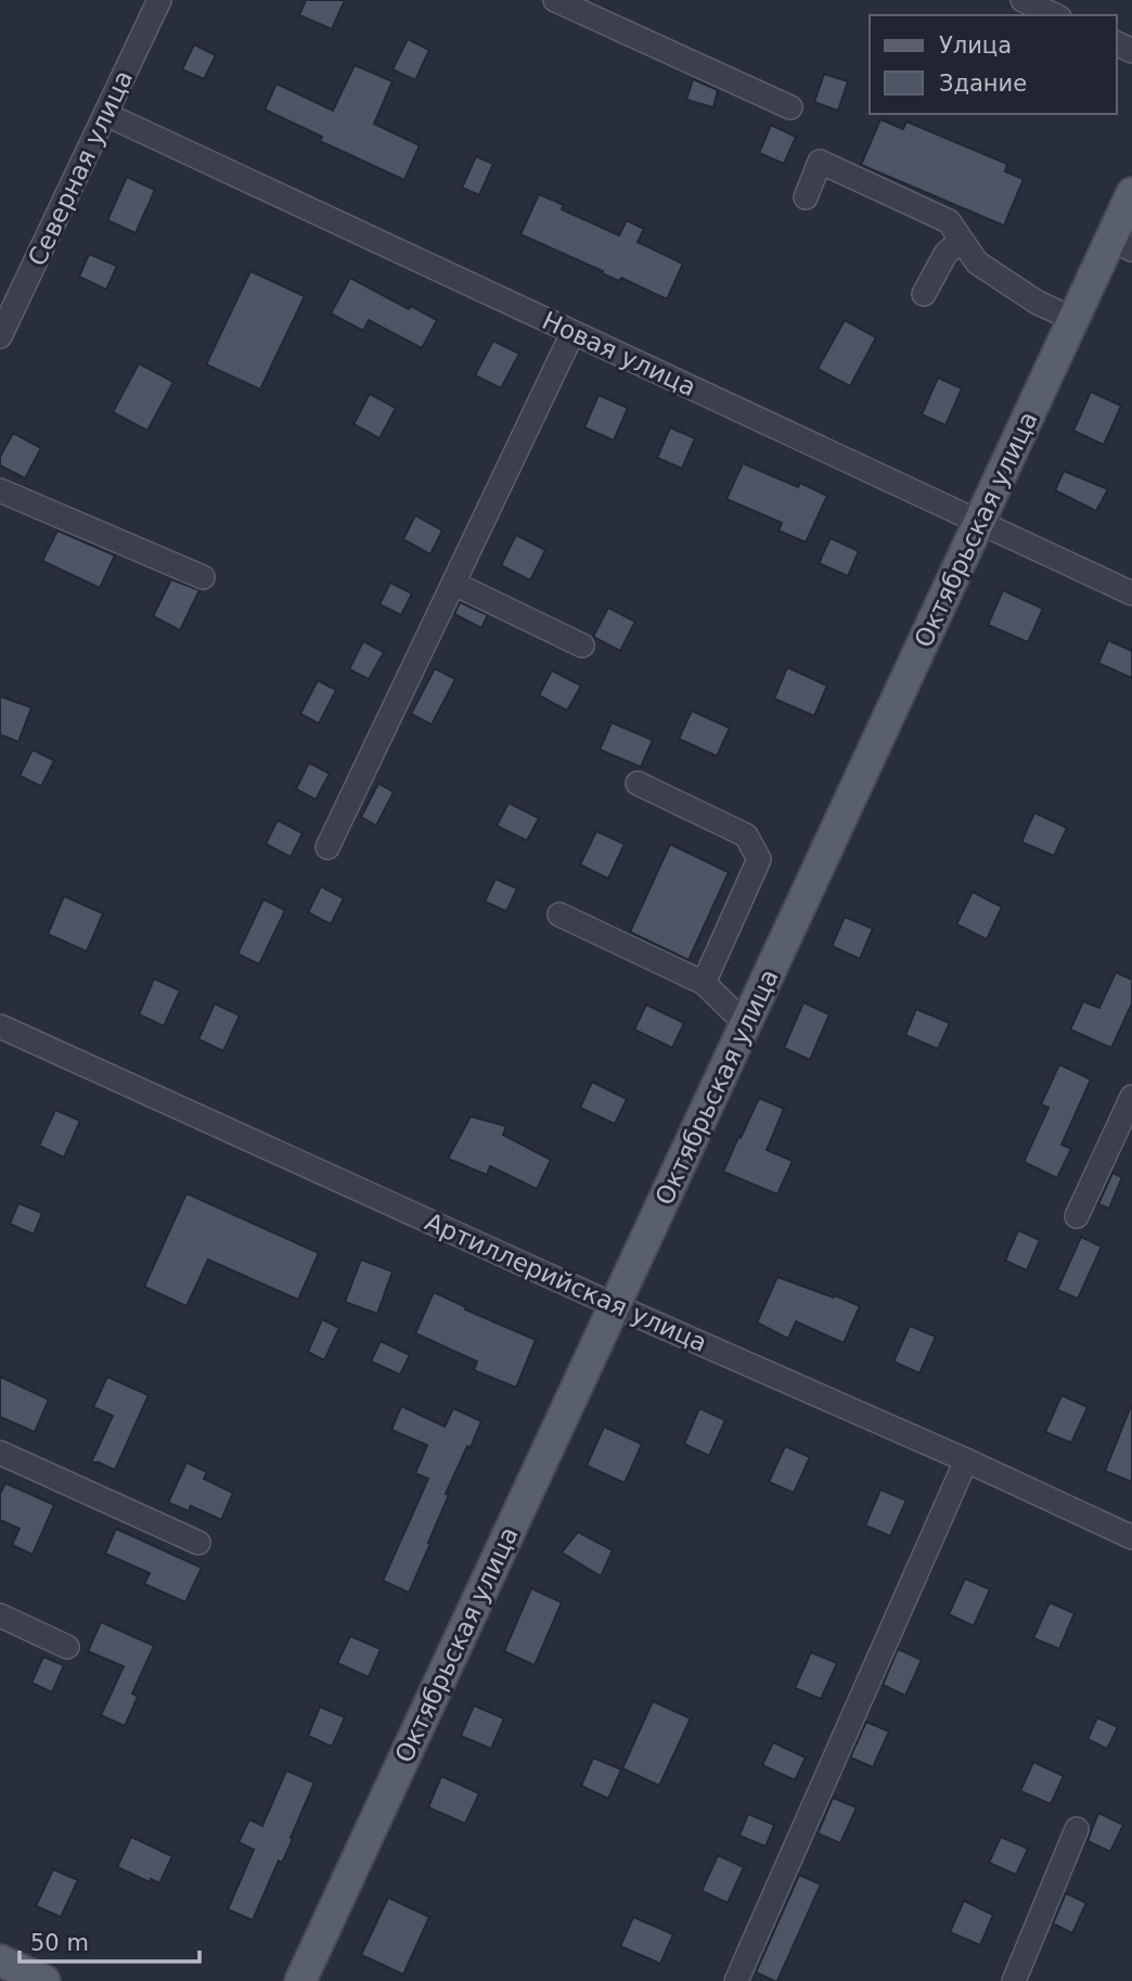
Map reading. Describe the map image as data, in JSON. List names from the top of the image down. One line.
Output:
{"streets":{"main road":["Октябрьская улица"],"street":["Северная улица","Новая улица","Артиллерийская улица"]},"crossings":[["Северная улица","Новая улица"],["Новая улица","Октябрьская улица"],["Октябрьская улица","Артиллерийская улица"]],"legend":["Улица","Здание"],"scale_bar":"50 m"}
